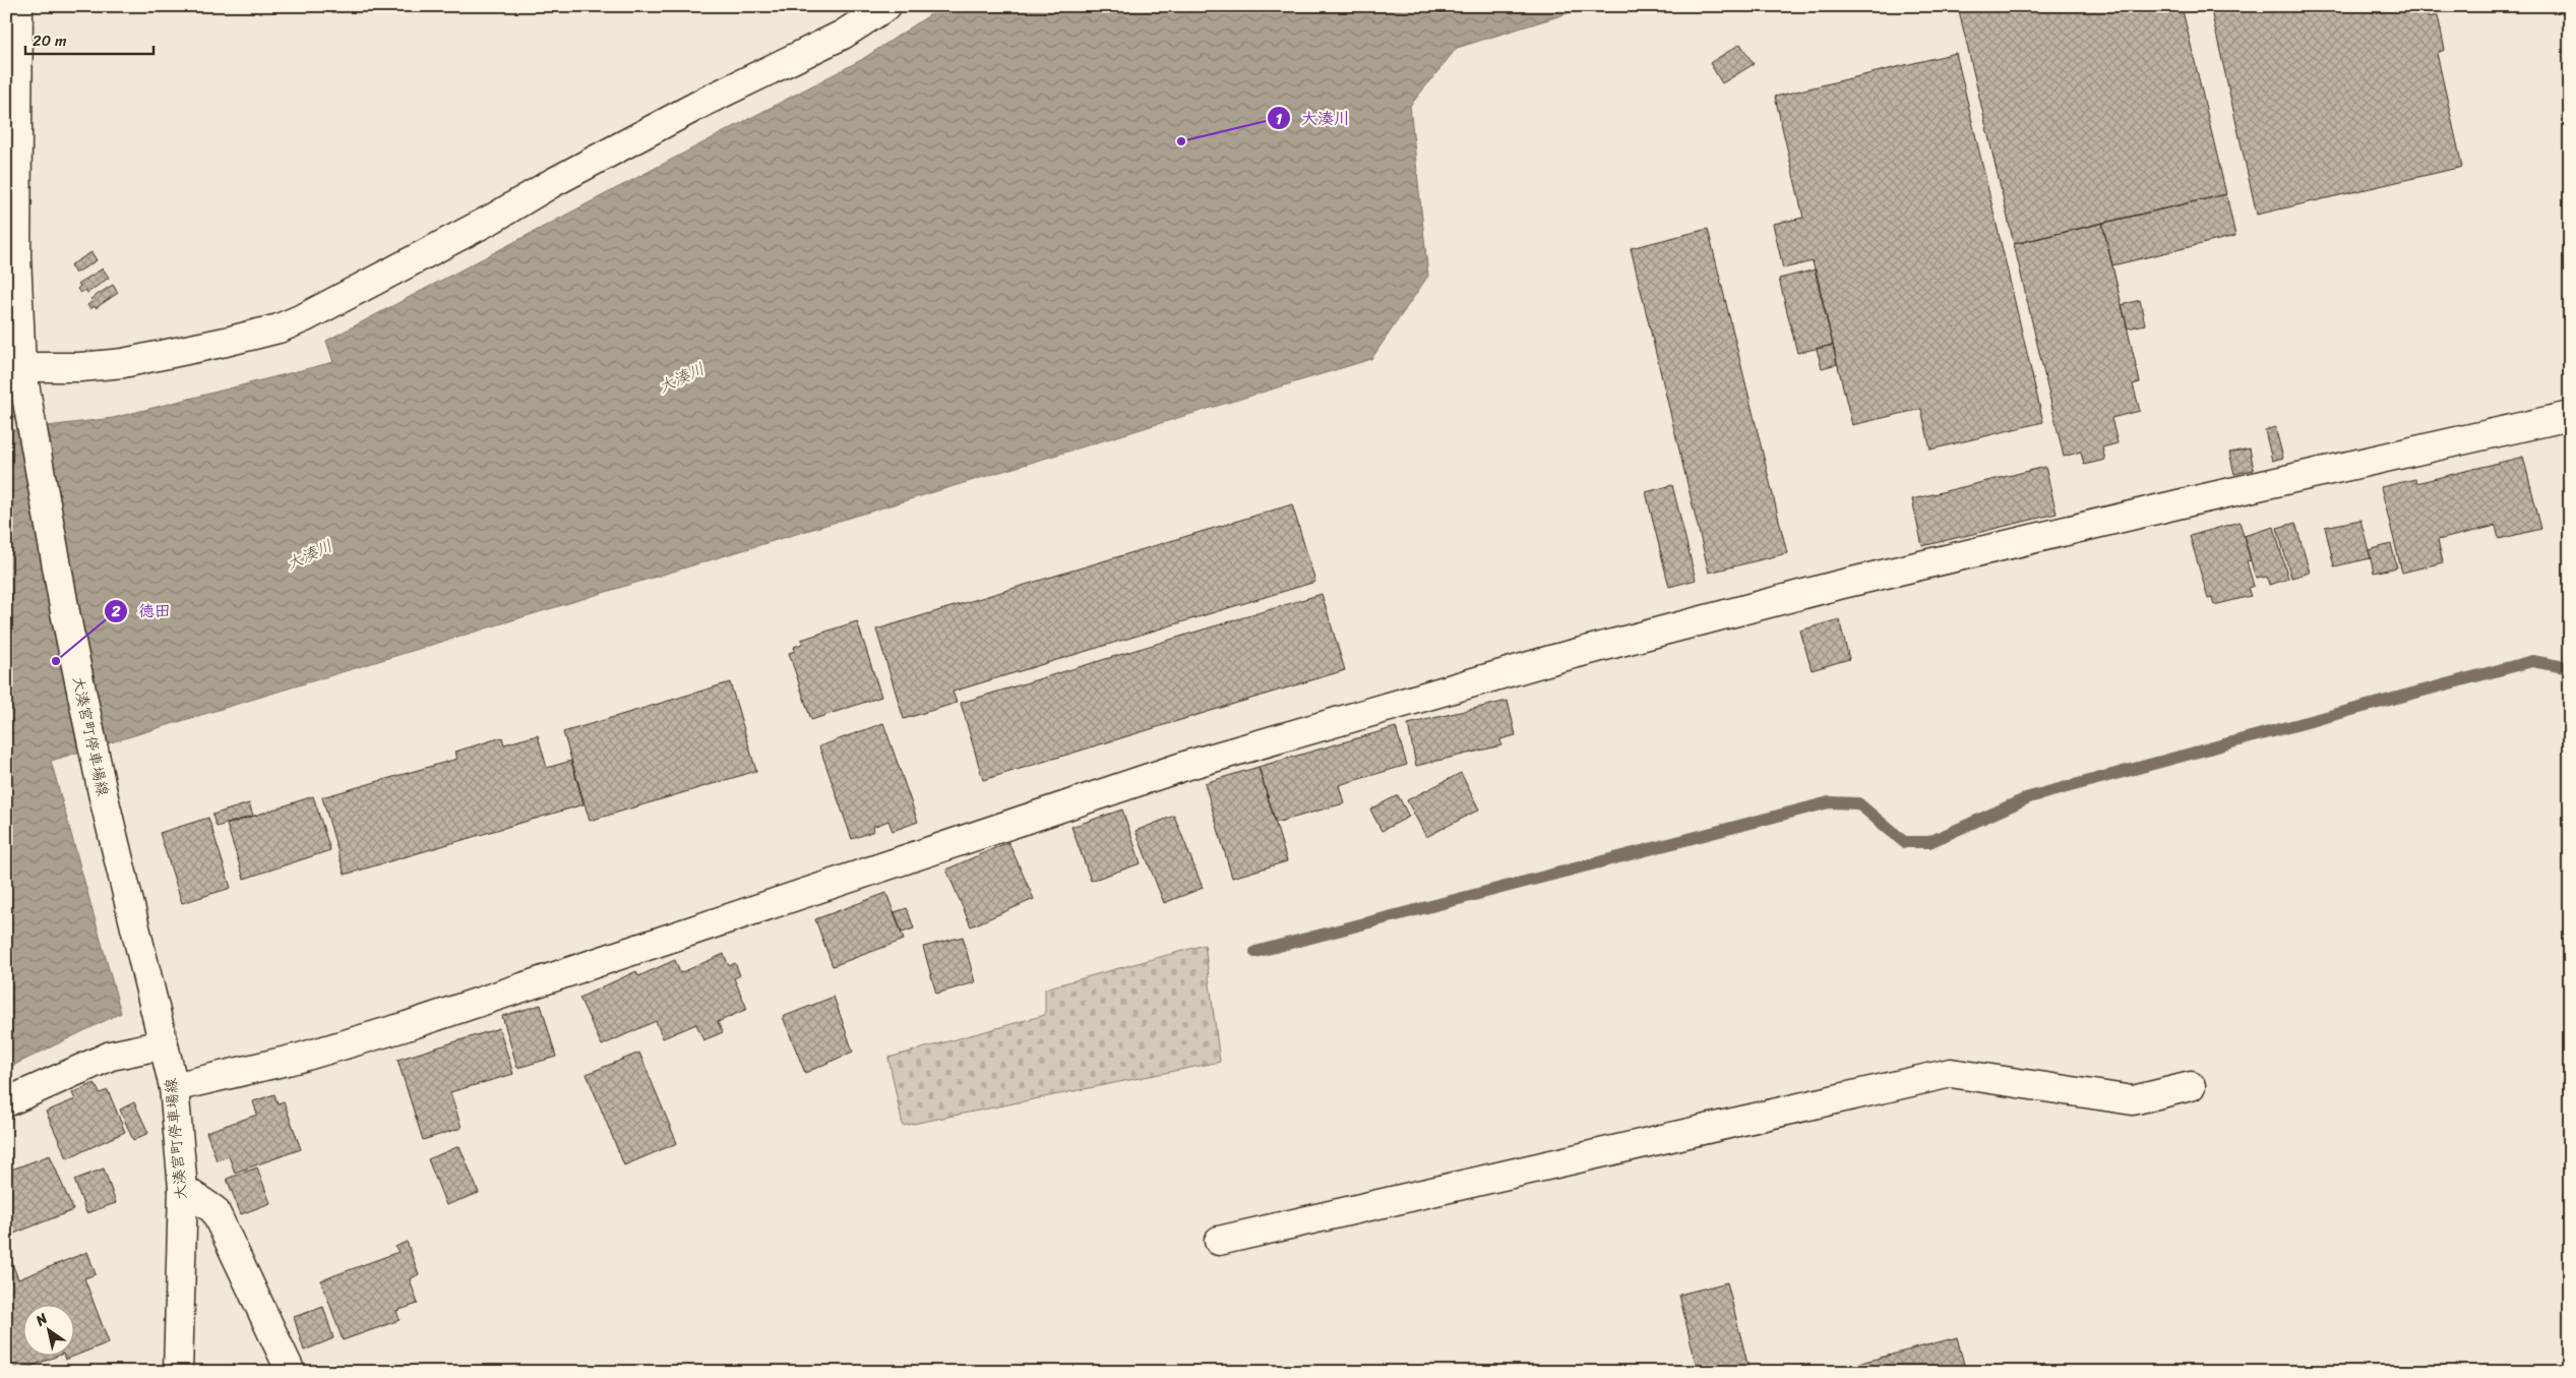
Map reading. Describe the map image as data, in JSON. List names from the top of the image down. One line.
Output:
{"streets":{"street":["大湊宮町停車場線"]},"water":["大湊川"],"places":["大湊川","徳田"],"scale_bar":"20 m","north":"top left"}
